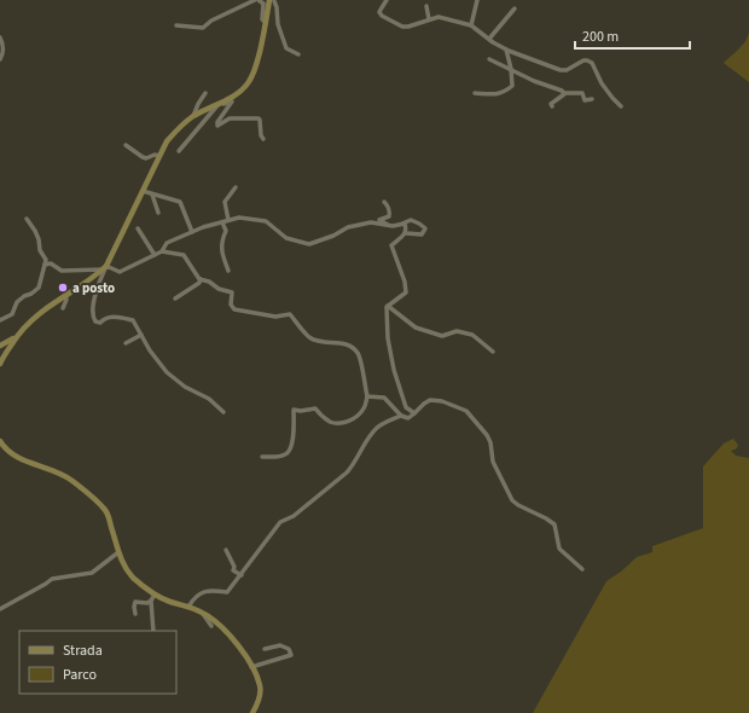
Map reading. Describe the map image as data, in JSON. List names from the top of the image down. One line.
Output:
{"places":["a posto"],"legend":["Strada","Parco"],"scale_bar":"200 m"}
